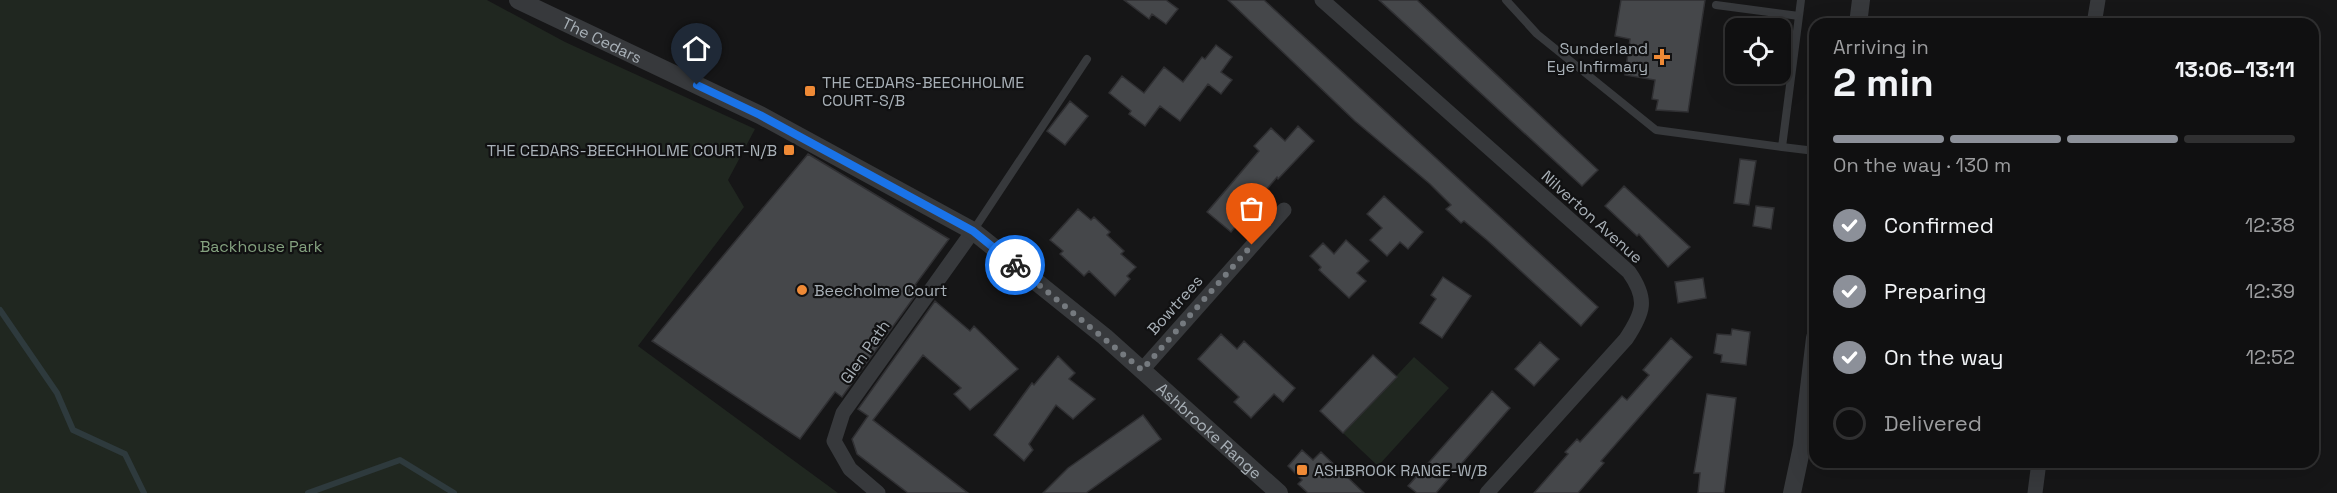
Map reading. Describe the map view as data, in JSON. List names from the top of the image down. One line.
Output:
{"streets":{"street":["The Cedars","Nilverton Avenue","Bowtrees","Glen Path","Ashbrooke Range"]},"crossings":[["The Cedars","Glen Path"],["The Cedars","Ashbrooke Range"],["Bowtrees","Ashbrooke Range"],["Glen Path","Ashbrooke Range"]],"parks":["Backhouse Park"],"places":{"health":["Sunderland Eye Infirmary"],"transit":["THE CEDARS-BEECHHOLME COURT-S/B","THE CEDARS-BEECHHOLME COURT-N/B","ASHBROOK RANGE-W/B"],"other":["Beecholme Court"]},"page":{"heading":["2 min","Arriving in","13:06–13:11"],"bar":"On the way · 130 m","list":[["Confirmed","12:38"],["Preparing","12:39"],["On the way","12:52"],"Delivered"]}}
